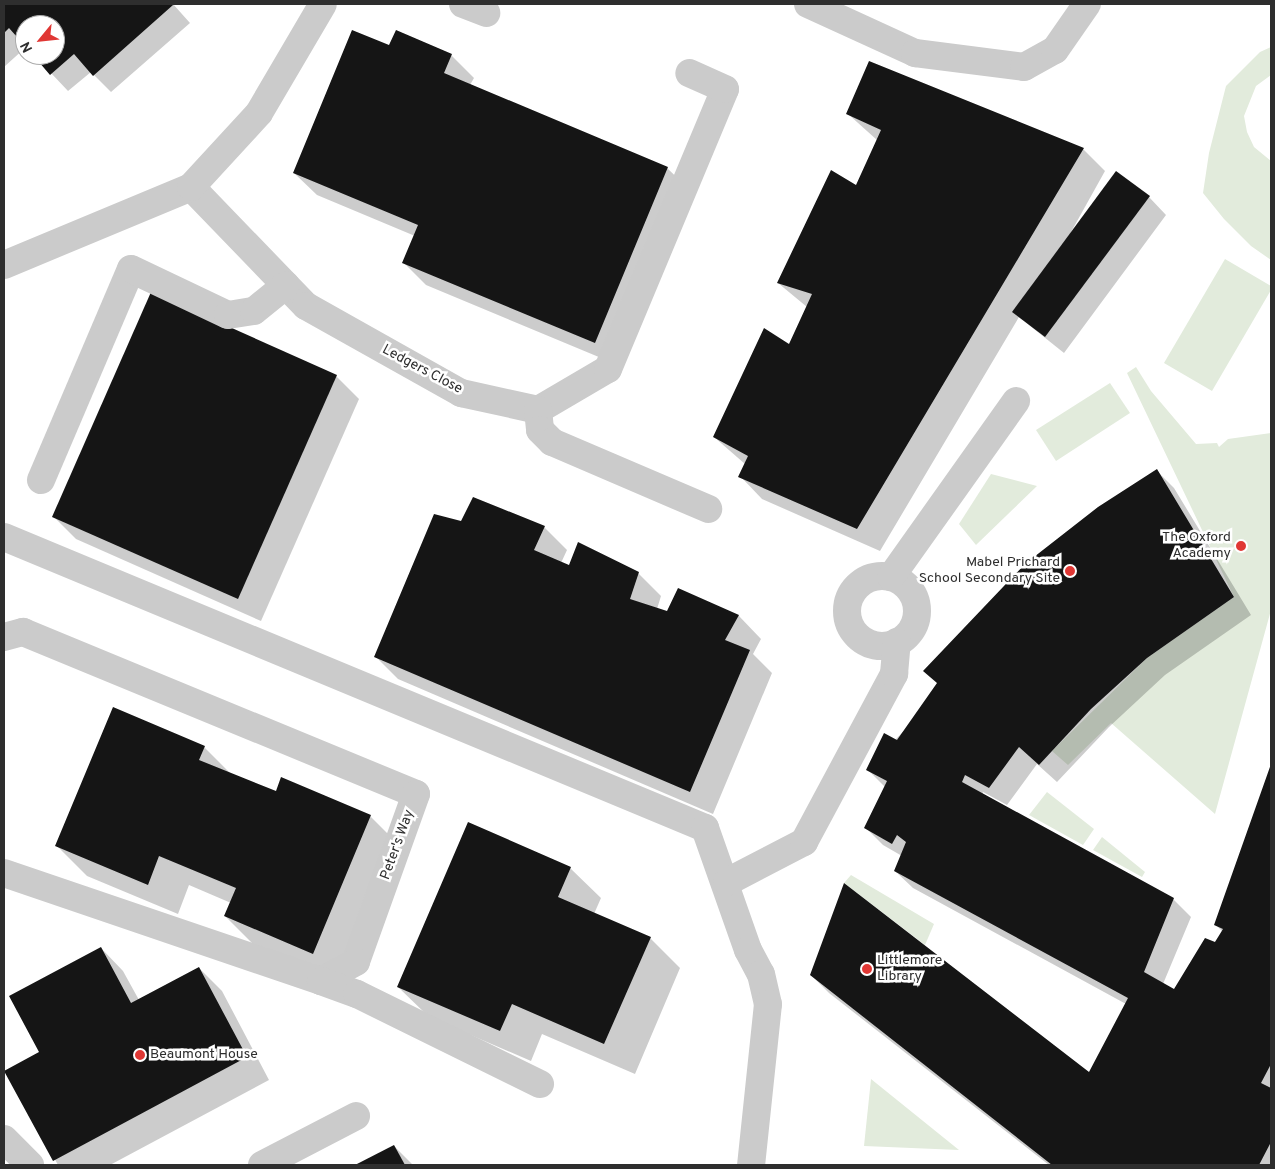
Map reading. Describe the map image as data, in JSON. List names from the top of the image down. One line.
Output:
{"streets":{"lane":["Ledgers Close","Peter's Way"]},"places":["The Oxford Academy","Mabel Prichard School Secondary Site","Littlemore Library","Beaumont House"],"north":"bottom left"}
